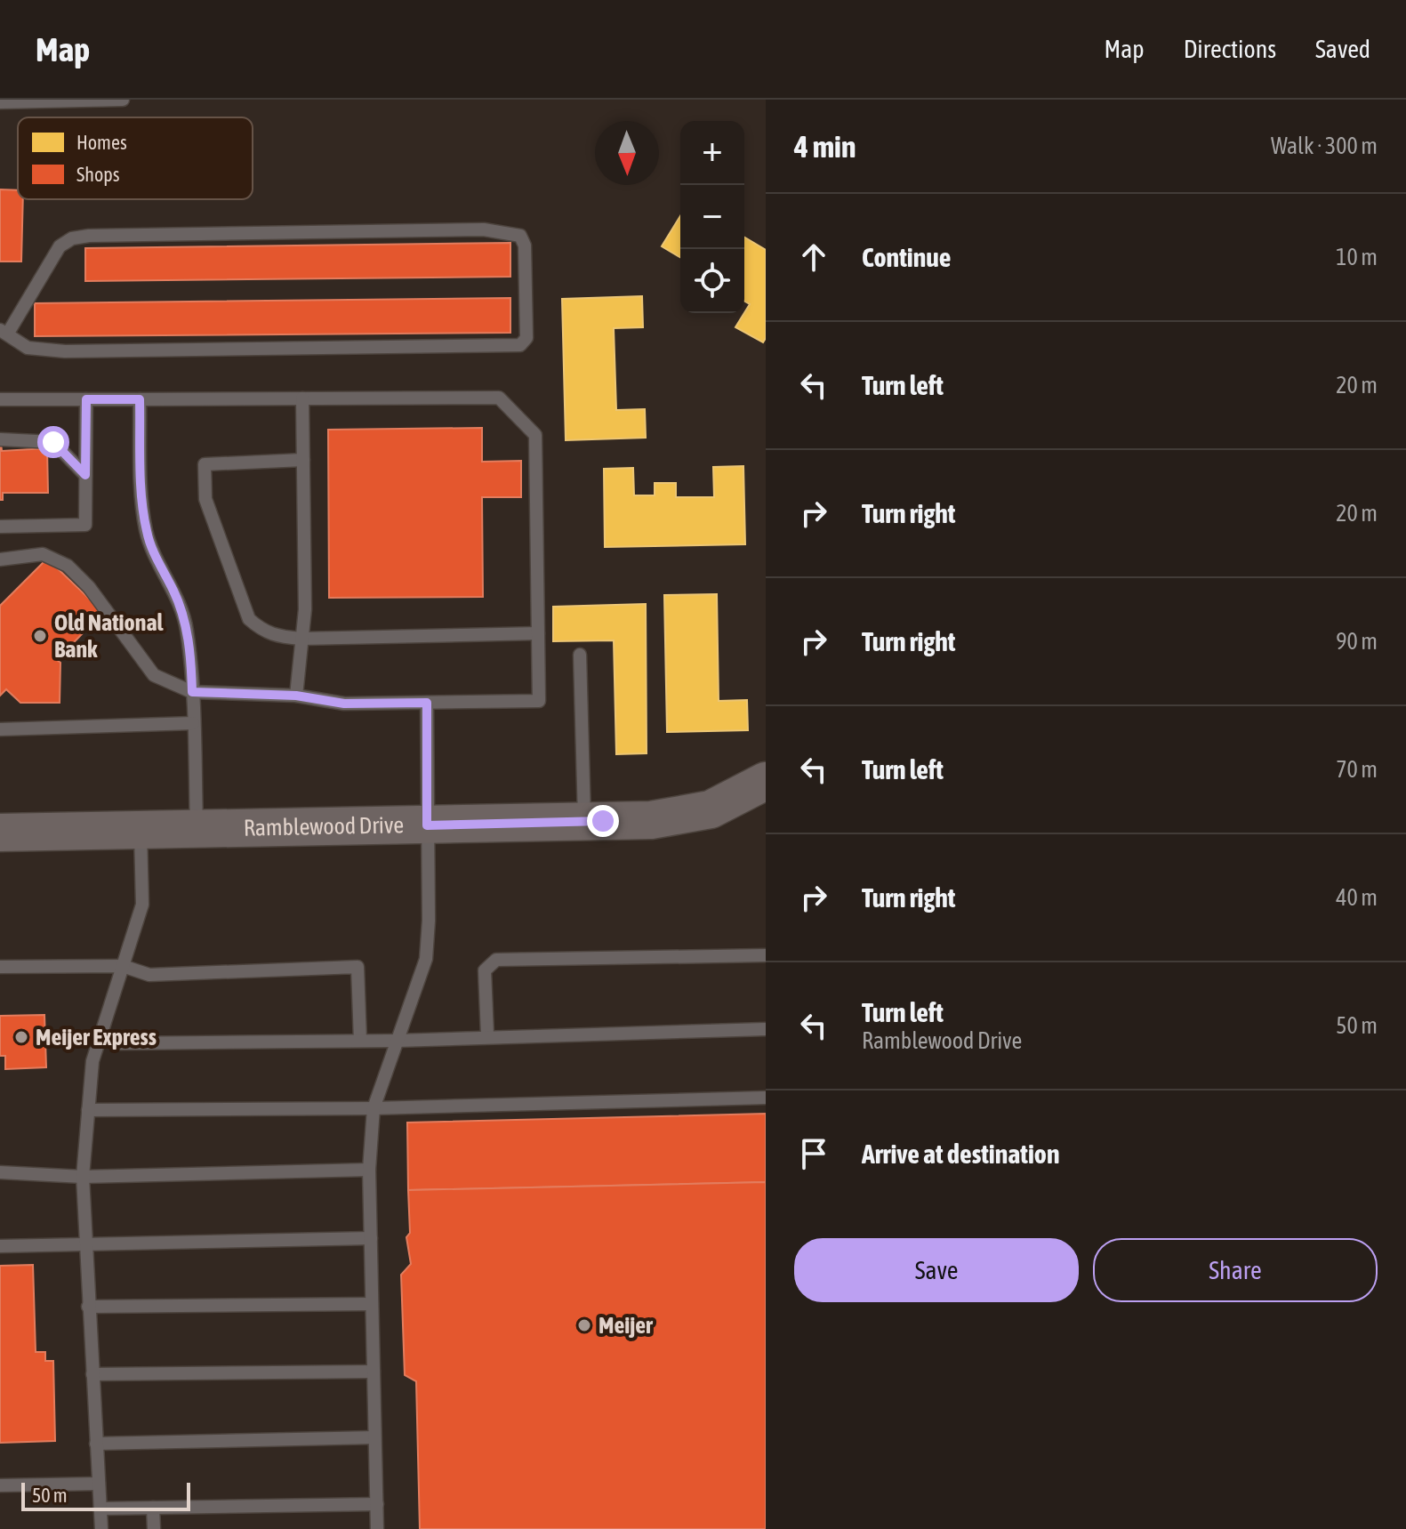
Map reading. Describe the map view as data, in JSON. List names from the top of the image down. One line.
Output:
{"streets":{"street":["Ramblewood Drive"]},"places":["Old National Bank","Meijer Express","Meijer"],"legend":["Homes","Shops"],"scale_bar":"50 m","north":"bottom","page":{"header":"Map","nav":["Map","Directions","Saved"],"heading":["4 min","Walk · 300 m"],"map_buttons":["+","−"],"list":[["Continue","10 m"],["Turn left","20 m"],["Turn right","20 m"],["Turn right","90 m"],["Turn left","70 m"],["Turn right","40 m"],["Turn left","Ramblewood Drive","50 m"],"Arrive at destination"],"buttons":["Save","Share"],"scale":"50 m"}}
